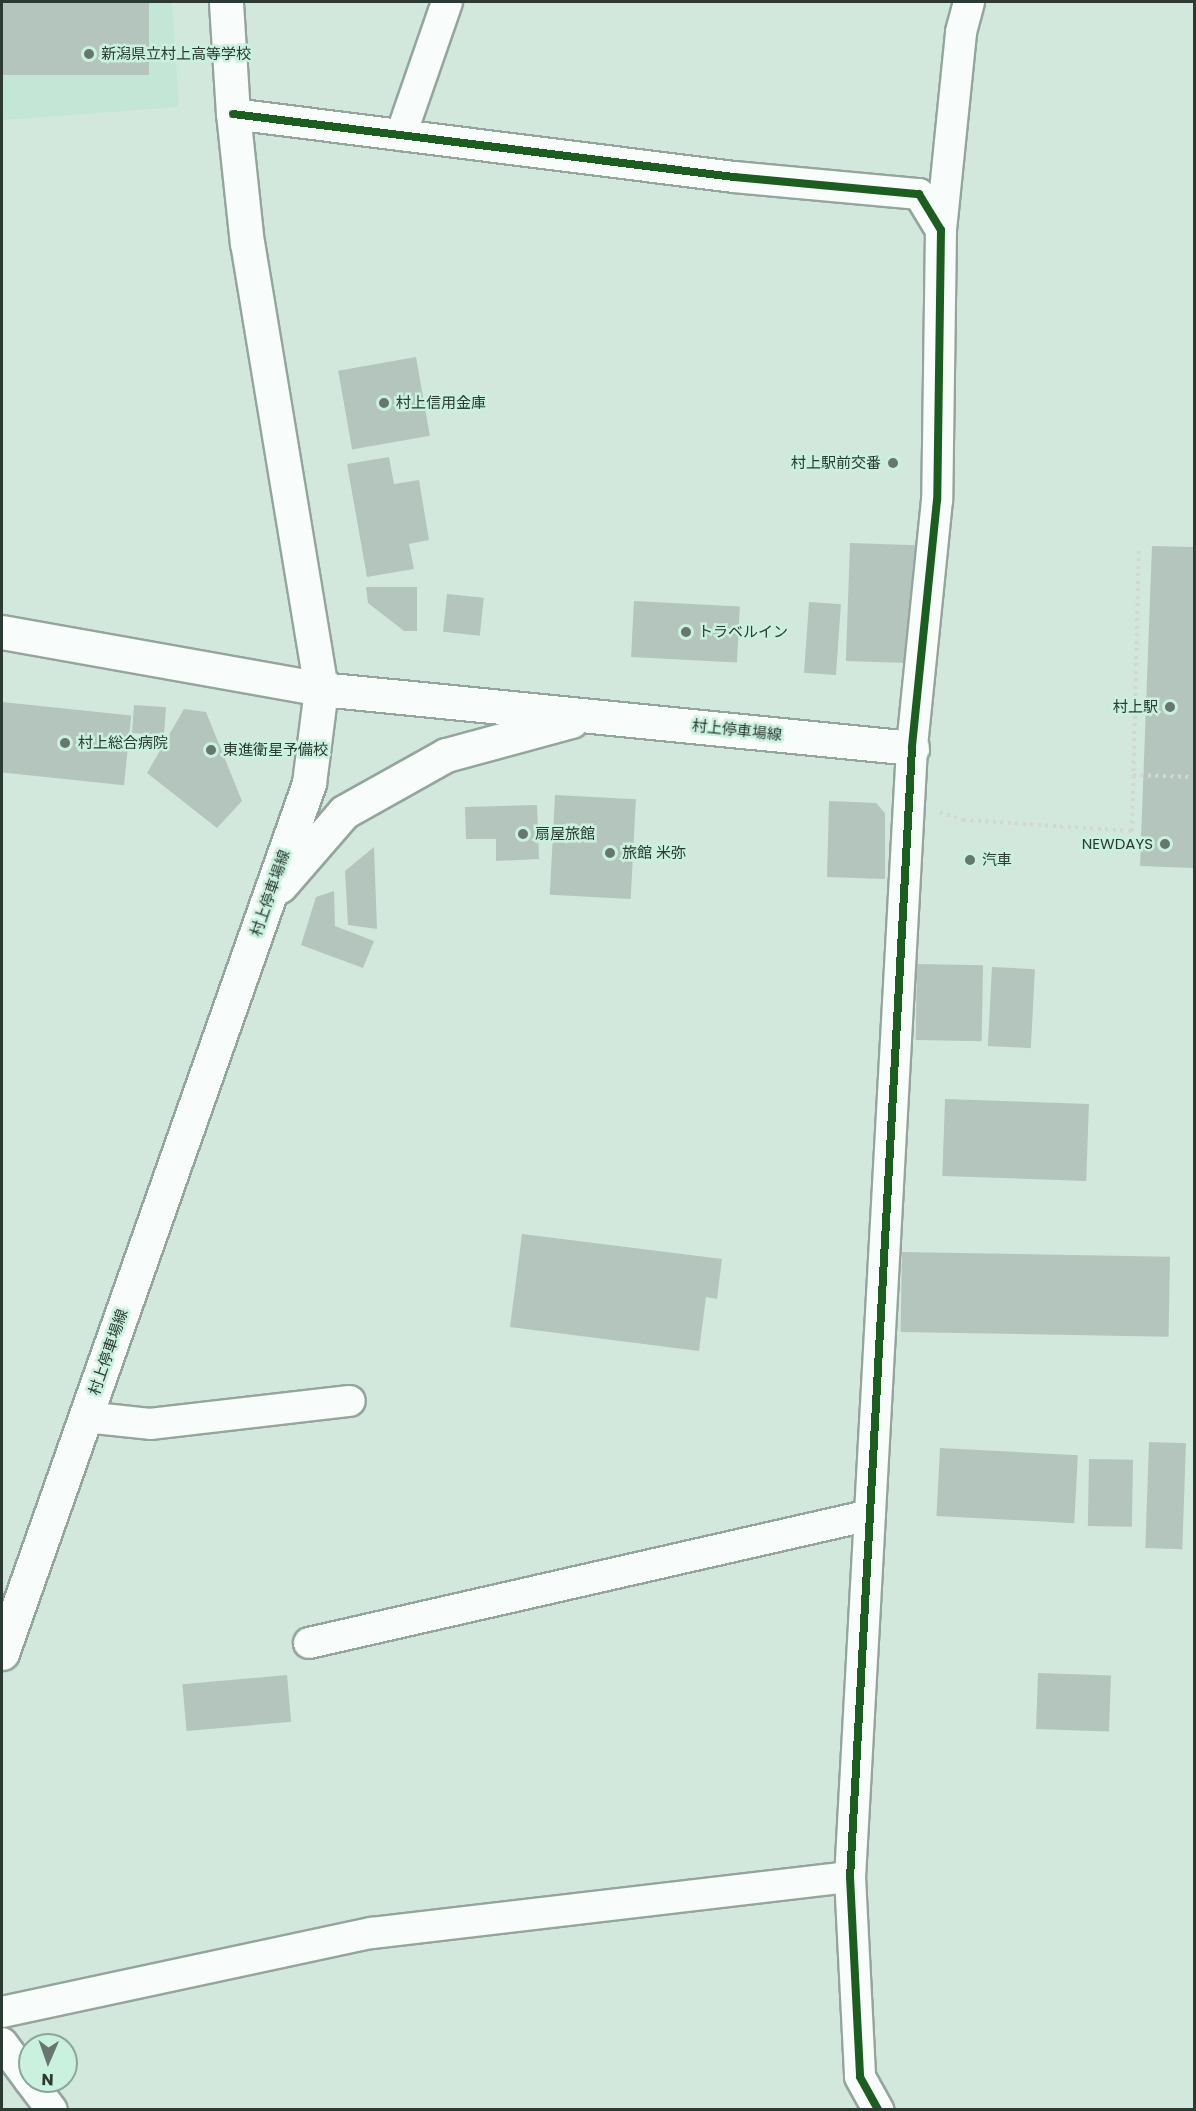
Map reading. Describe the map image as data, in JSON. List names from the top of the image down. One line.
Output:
{"streets":{"main road":["村上停車場線"]},"places":["新潟県立村上高等学校","村上信用金庫","村上駅前交番","トラベルイン","村上駅","村上総合病院","東進衛星予備校","扇屋旅館","NEWDAYS","旅館 米弥","汽車"],"north":"bottom"}
